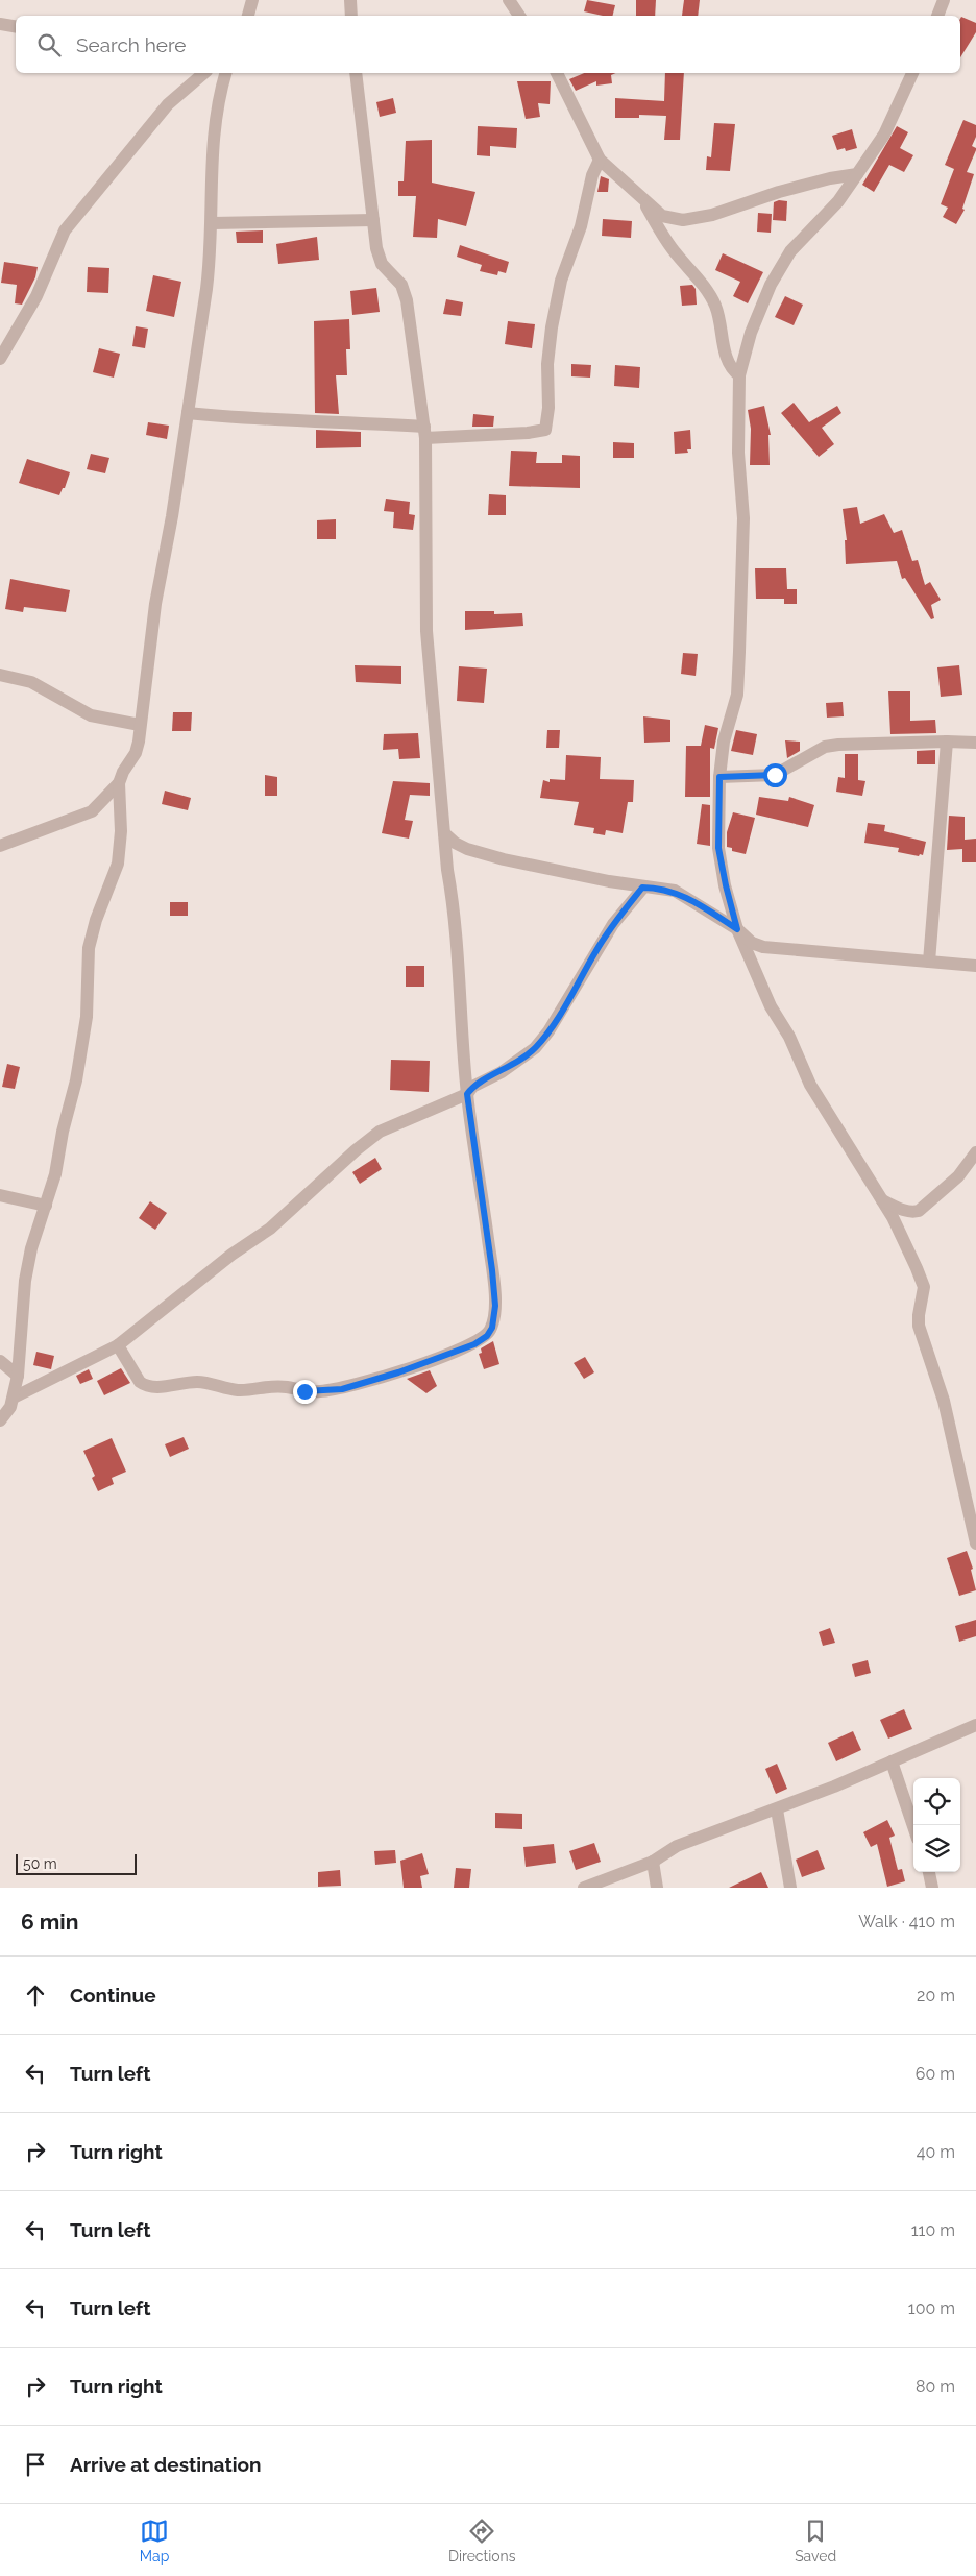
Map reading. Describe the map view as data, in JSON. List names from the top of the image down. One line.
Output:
{"scale_bar":"50 m","page":{"search":"Search here","scale":"50 m","heading":["6 min","Walk · 410 m"],"list":[["Continue","20 m"],["Turn left","60 m"],["Turn right","40 m"],["Turn left","110 m"],["Turn left","100 m"],["Turn right","80 m"],"Arrive at destination"],"nav":["Map","Directions","Saved"]}}
